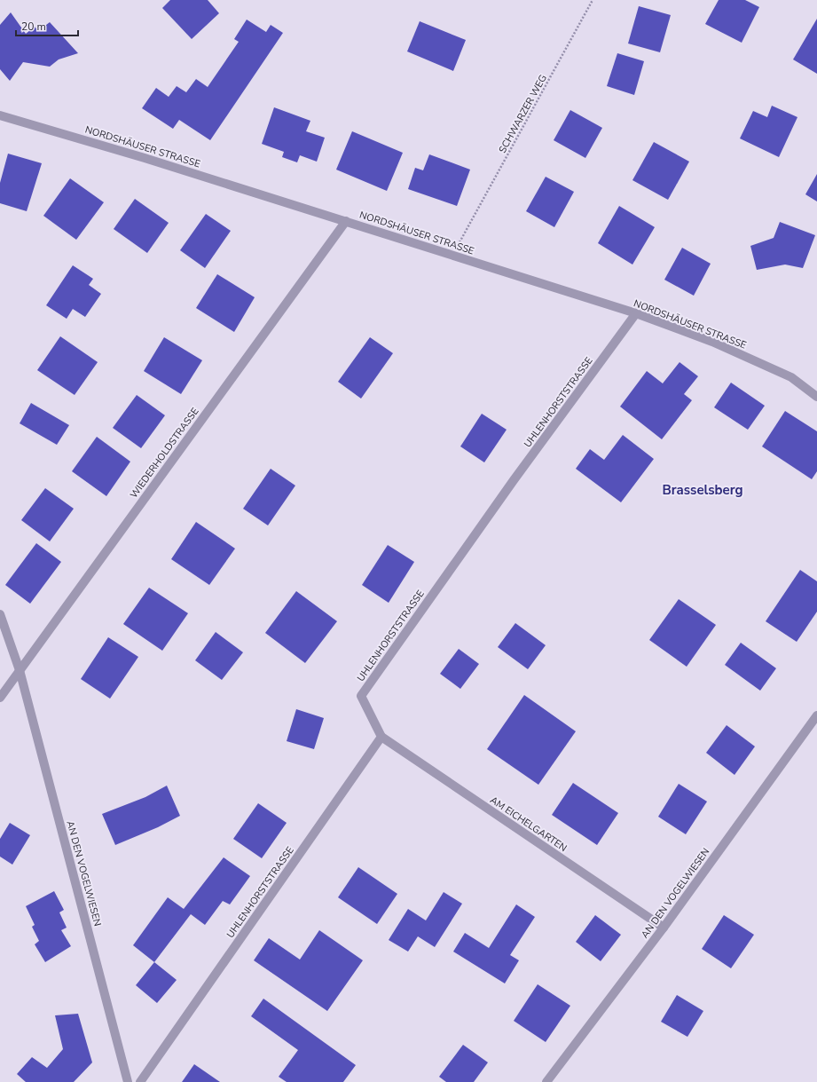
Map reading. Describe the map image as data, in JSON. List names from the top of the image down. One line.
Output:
{"streets":{"street":["NORDSHÄUSER STRASSE","UHLENHORSTSTRASSE","WIEDERHOLDSTRASSE","AM EICHELGARTEN","AN DEN VOGELWIESEN"],"path":["SCHWARZER WEG"]},"crossings":[["NORDSHÄUSER STRASSE","UHLENHORSTSTRASSE"],["NORDSHÄUSER STRASSE","WIEDERHOLDSTRASSE"],["UHLENHORSTSTRASSE","AM EICHELGARTEN"],["WIEDERHOLDSTRASSE","AN DEN VOGELWIESEN"],["AM EICHELGARTEN","AN DEN VOGELWIESEN"]],"districts":["Brasselsberg"],"scale_bar":"20 m"}
